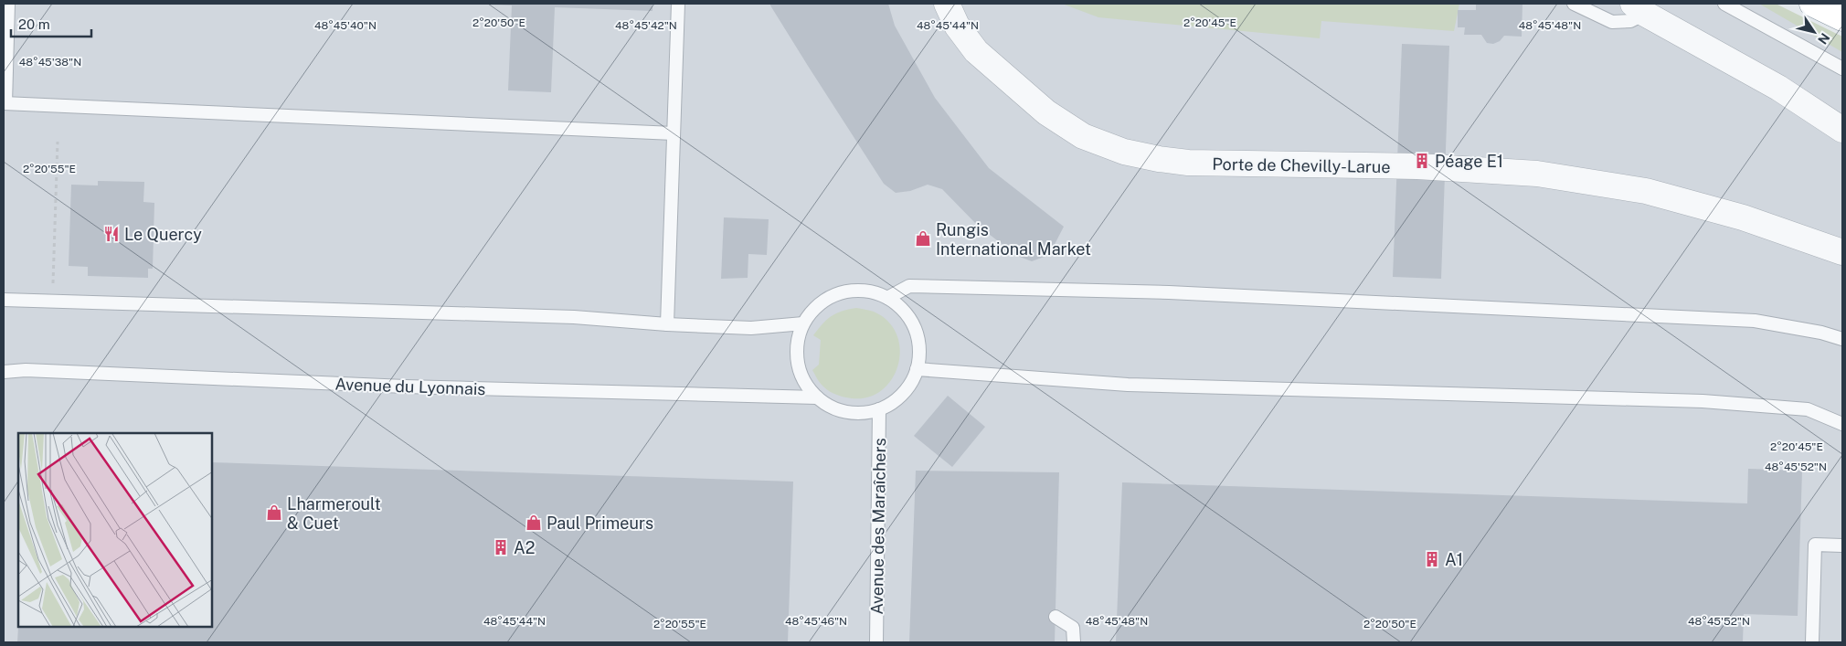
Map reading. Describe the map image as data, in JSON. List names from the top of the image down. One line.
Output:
{"streets":{"street":["Porte de Chevilly-Larue"],"lane":["Avenue du Lyonnais","Avenue des Maraîchers"]},"crossings":[["Avenue du Lyonnais","Avenue des Maraîchers"]],"places":{"building":["Péage E1","A2","A1"],"restaurant":["Le Quercy"],"shop":["Rungis International Market","Lharmeroult & Cuet","Paul Primeurs"]},"scale_bar":"20 m","north":"bottom right","coordinates":["2°20'50\"E","2°20'45\"E","48°45'40\"N","48°45'42\"N","48°45'44\"N","48°45'48\"N","48°45'38\"N","2°20'55\"E","48°45'52\"N","48°45'46\"N"]}
